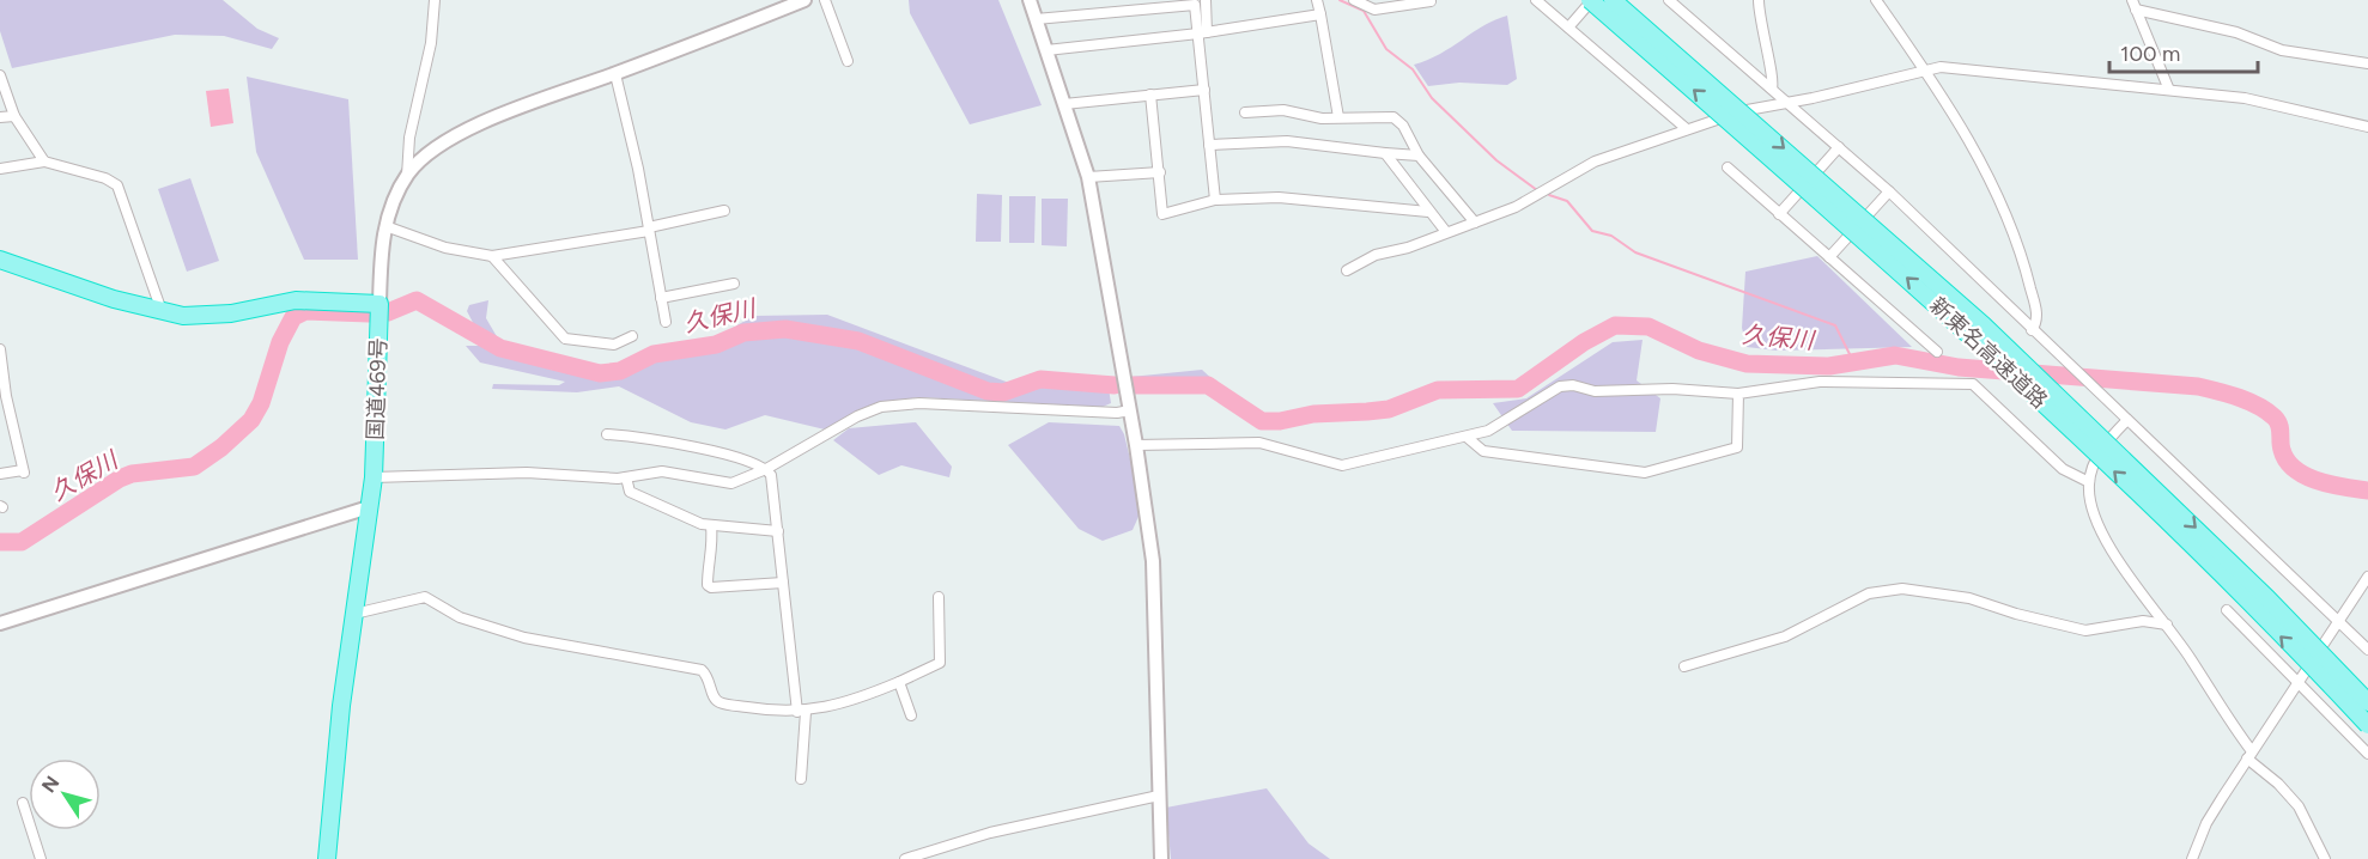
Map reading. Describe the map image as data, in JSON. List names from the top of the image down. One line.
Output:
{"streets":{"highway":["新東名高速道路","国道469号"]},"water":["久保川"],"scale_bar":"100 m","north":"top left"}
